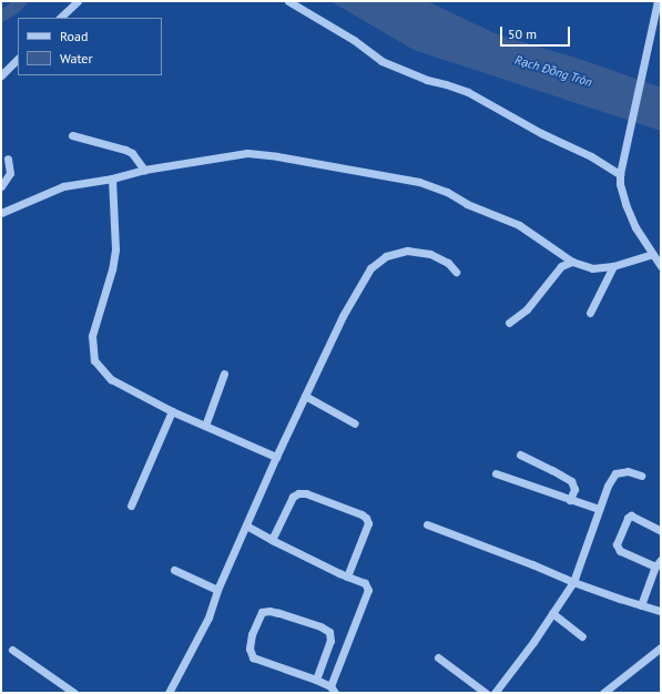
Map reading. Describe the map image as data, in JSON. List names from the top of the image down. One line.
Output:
{"water":["Rạch Đồng Tròn"],"legend":["Road","Water"],"scale_bar":"50 m"}
